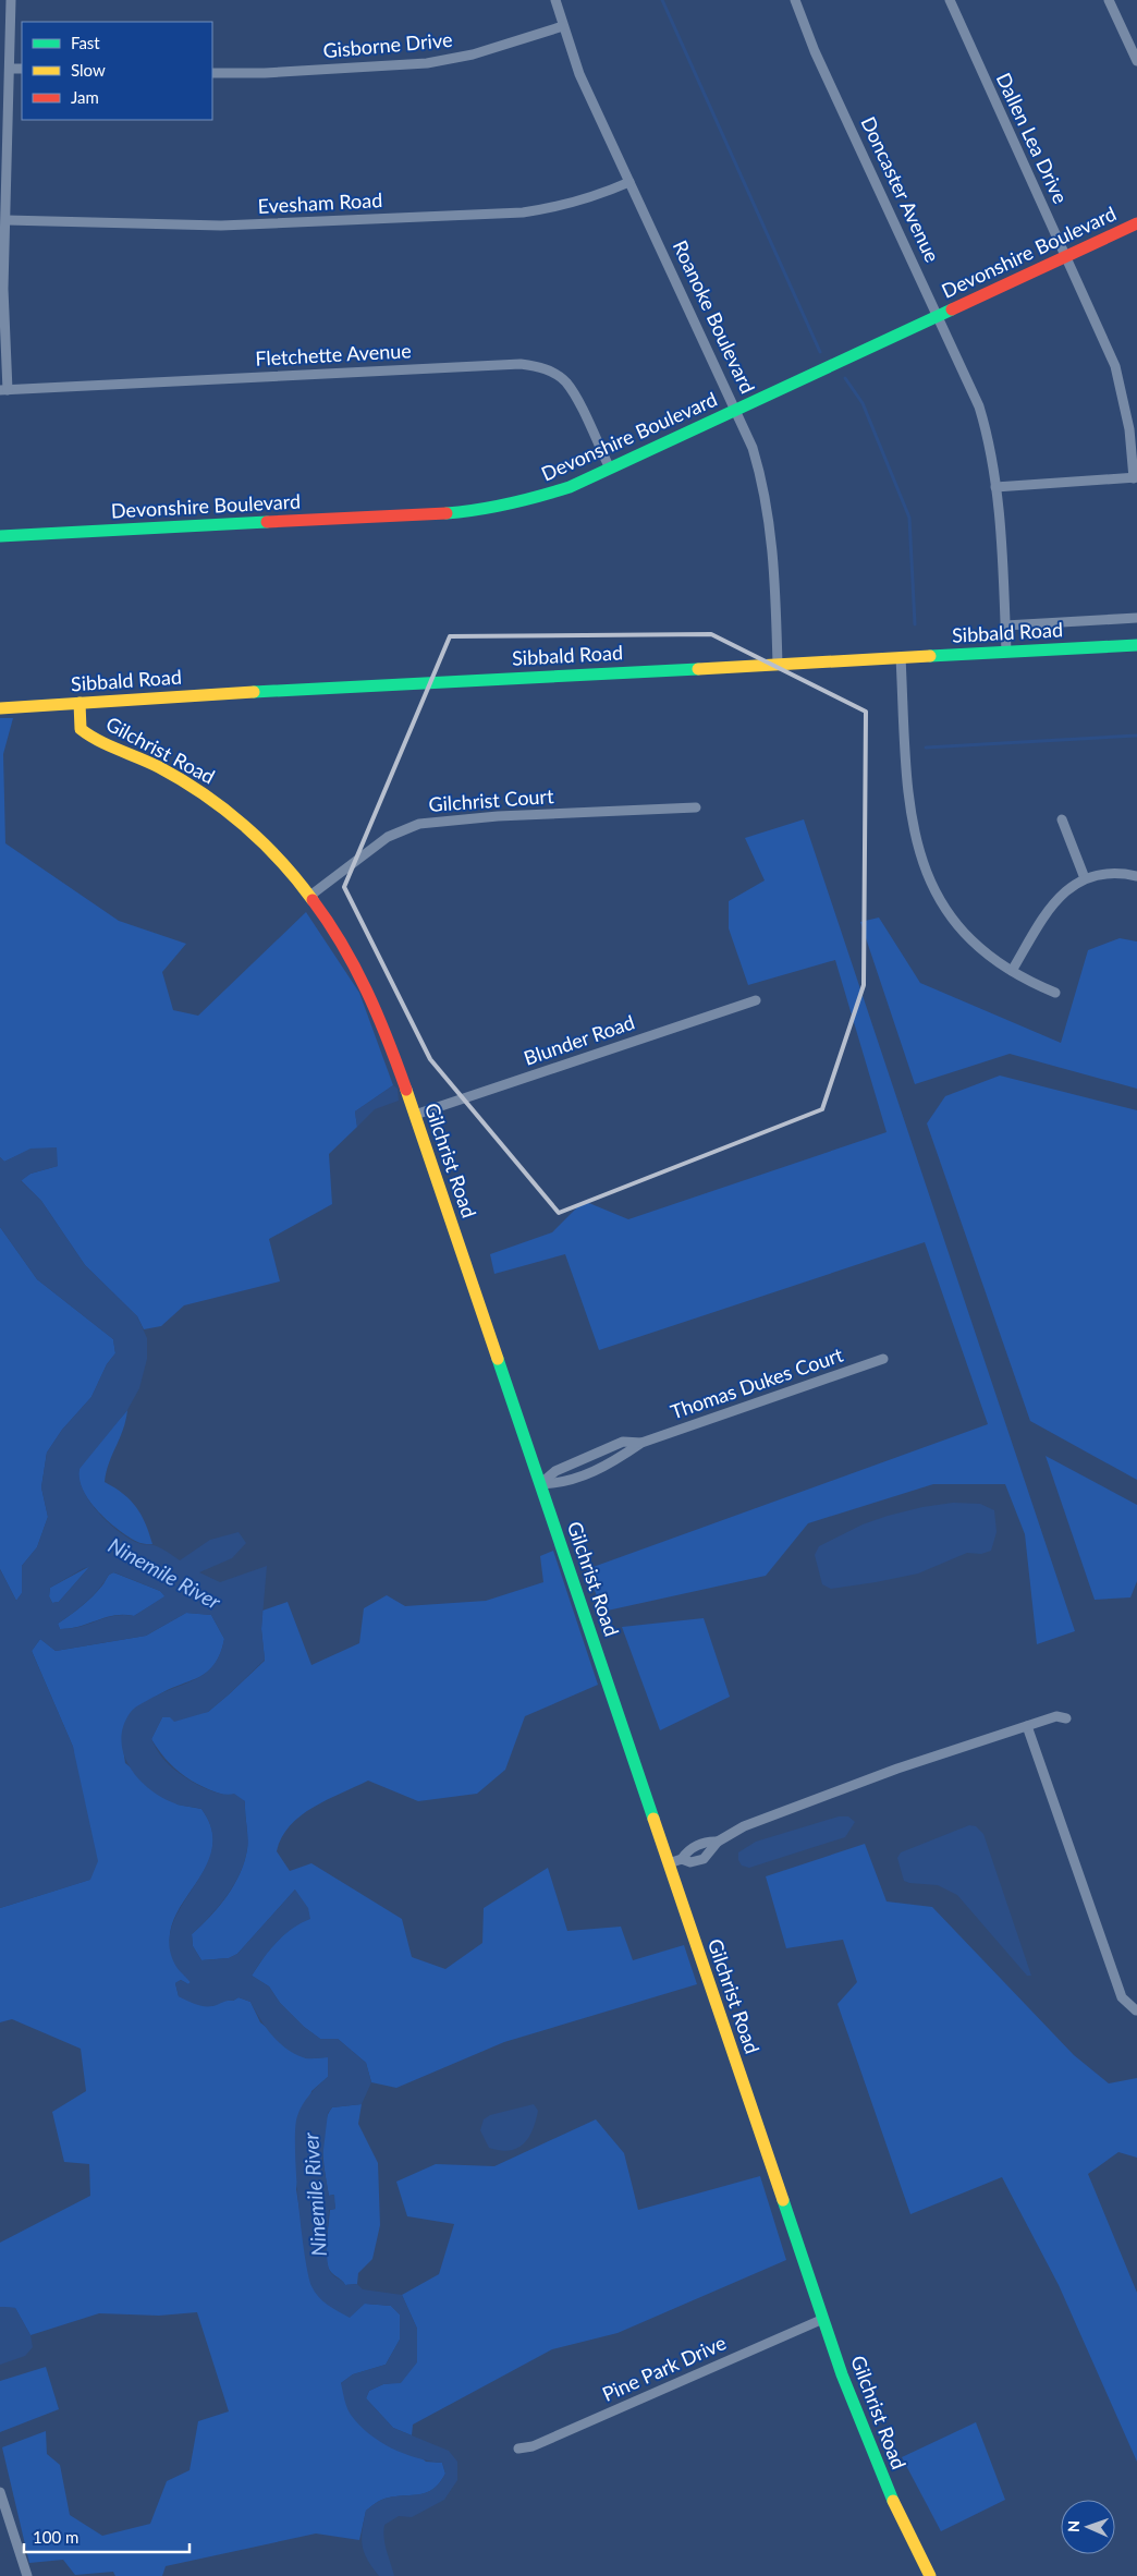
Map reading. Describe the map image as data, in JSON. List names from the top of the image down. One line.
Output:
{"streets":{"street":["Gisborne Drive","Dallen Lea Drive","Doncaster Avenue","Evesham Road","Devonshire Boulevard","Roanoke Boulevard","Fletchette Avenue","Sibbald Road","Gilchrist Road","Gilchrist Court","Blunder Road","Thomas Dukes Court","Pine Park Drive"]},"crossings":[["Gisborne Drive","Roanoke Boulevard"],["Dallen Lea Drive","Devonshire Boulevard"],["Doncaster Avenue","Devonshire Boulevard"],["Doncaster Avenue","Sibbald Road"],["Evesham Road","Roanoke Boulevard"],["Devonshire Boulevard","Roanoke Boulevard"],["Devonshire Boulevard","Fletchette Avenue"],["Roanoke Boulevard","Sibbald Road"],["Sibbald Road","Gilchrist Road"],["Gilchrist Road","Gilchrist Court"],["Gilchrist Road","Blunder Road"],["Gilchrist Road","Thomas Dukes Court"],["Gilchrist Road","Pine Park Drive"]],"water":["Ninemile River"],"legend":["Fast","Slow","Jam"],"scale_bar":"100 m","north":"left"}
